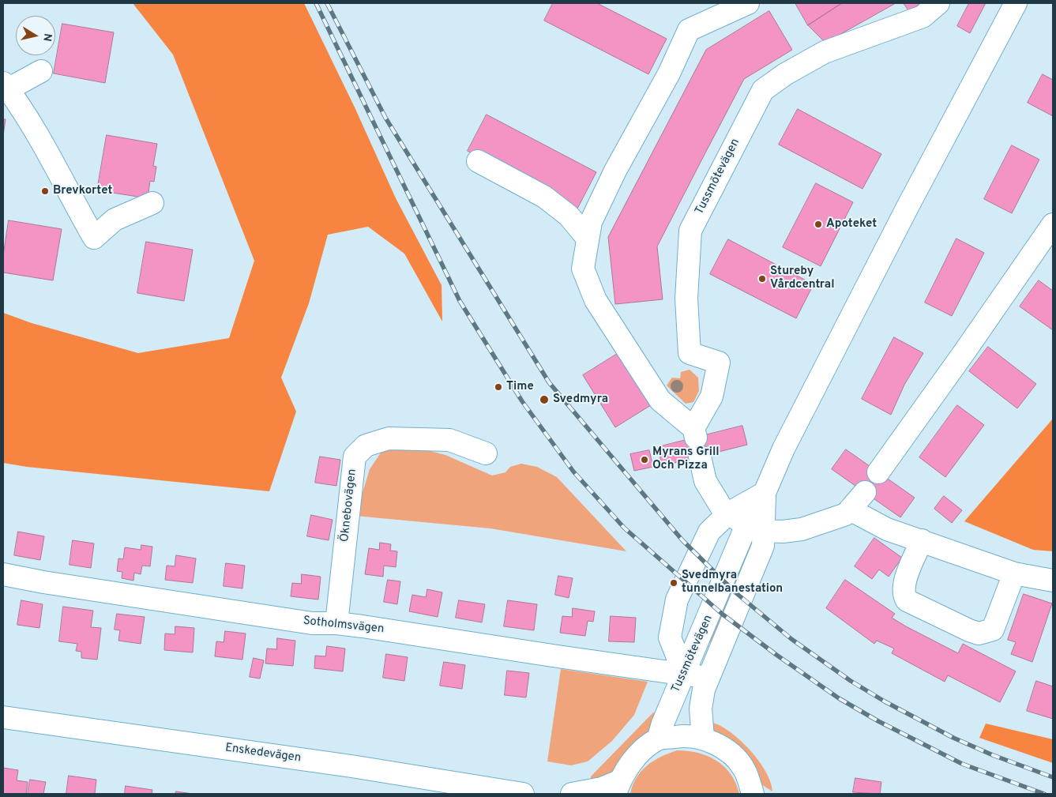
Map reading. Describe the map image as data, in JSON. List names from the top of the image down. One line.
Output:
{"streets":{"street":["Tussmötevägen","Öknebovägen","Sotholmsvägen","Enskedevägen"]},"crossings":[["Tussmötevägen","Sotholmsvägen"],["Öknebovägen","Sotholmsvägen"]],"places":["Brevkortet","Apoteket","Stureby Vårdcentral","Time","Svedmyra","Myrans Grill Och Pizza","Svedmyra tunnelbanestation"],"north":"right"}
